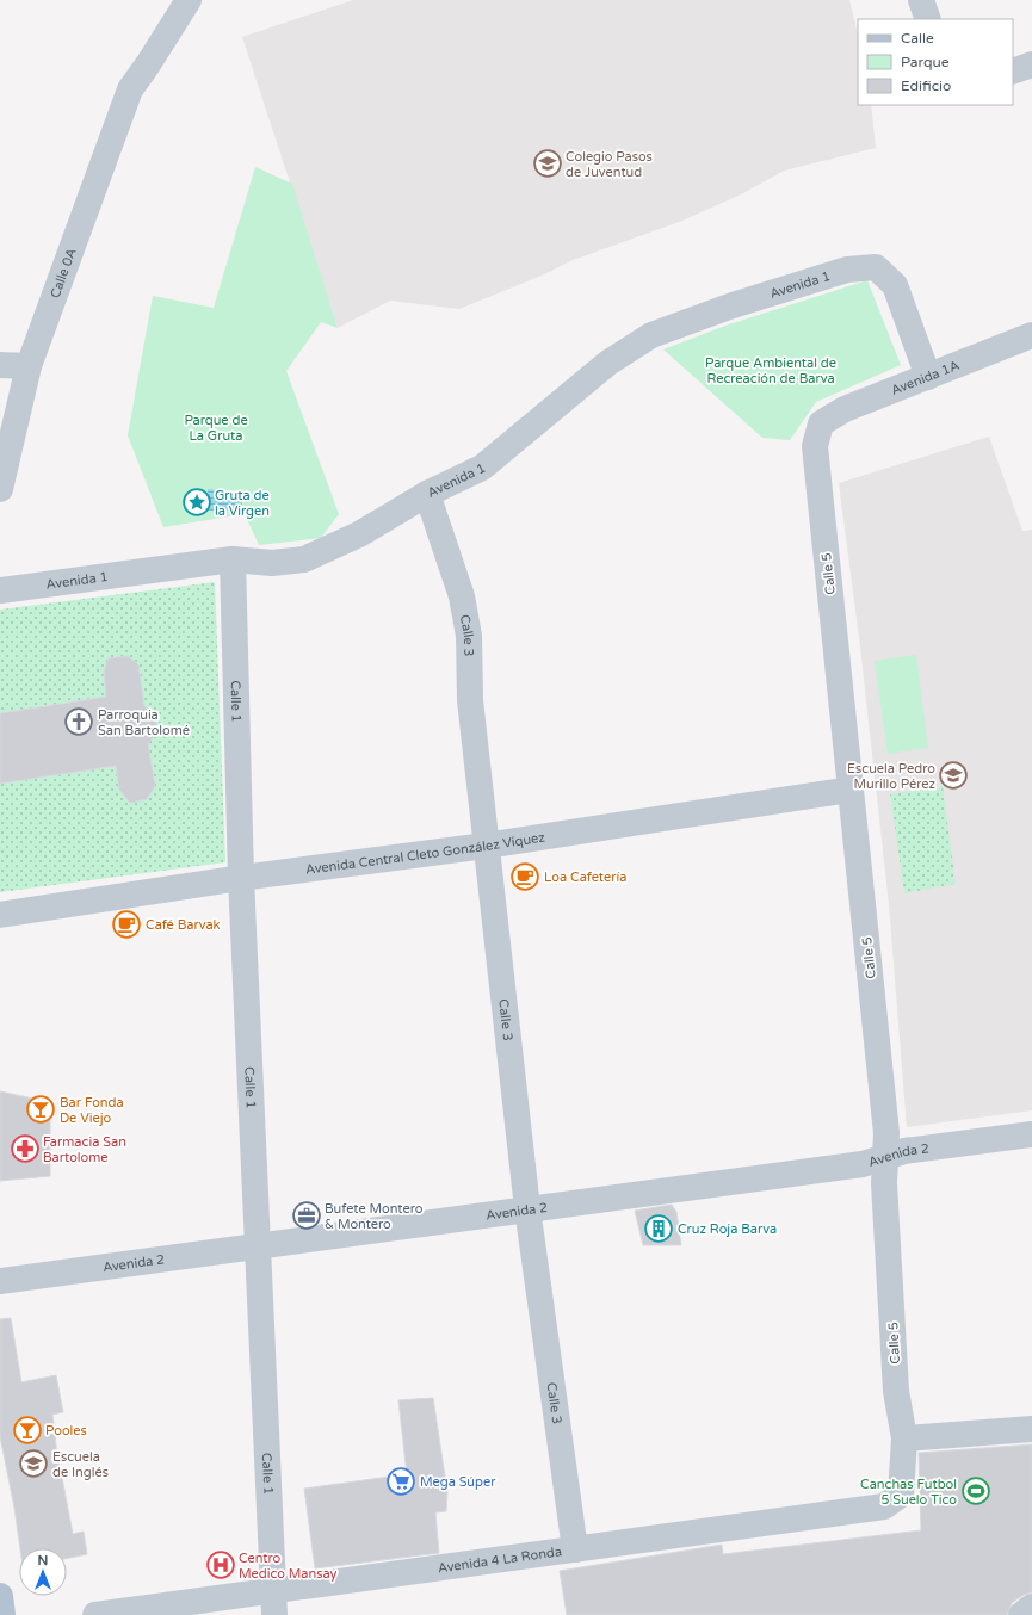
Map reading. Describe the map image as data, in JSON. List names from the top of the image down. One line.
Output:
{"streets":{"street":["Calle 0A","Avenida 1","Avenida 1A","Calle 5","Calle 3","Calle 1","Avenida Central Cleto González Víquez","Avenida 2","Avenida 4 La Ronda"]},"crossings":[["Avenida 1","Avenida 1A"],["Avenida 1","Calle 3"],["Avenida 1","Calle 1"],["Avenida 1A","Calle 5"],["Calle 5","Avenida Central Cleto González Víquez"],["Calle 5","Avenida 2"],["Calle 5","Avenida 4 La Ronda"],["Calle 3","Avenida Central Cleto González Víquez"],["Calle 3","Avenida 2"],["Calle 3","Avenida 4 La Ronda"],["Calle 1","Avenida Central Cleto González Víquez"],["Calle 1","Avenida 2"],["Calle 1","Avenida 4 La Ronda"]],"parks":["Parque Ambiental de Recreación de Barva","Parque de La Gruta"],"places":{"school or university":["Colegio Pasos de Juventud","Escuela Pedro Murillo Pérez","Escuela de Inglés"],"place":["Gruta de la Virgen"],"church":["Parroquia San Bartolomé"],"cafe":["Loa Cafetería","Café Barvak"],"bar":["Bar Fonda De Viejo","Pooles"],"pharmacy":["Farmacia San Bartolome"],"office":["Bufete Montero & Montero"],"building":["Cruz Roja Barva"],"supermarket":["Mega Súper"],"sports":["Canchas Futbol 5 Suelo Tico"],"hospital":["Centro Medico Mansay"]},"legend":["Calle","Parque","Edificio"],"north":"top"}
